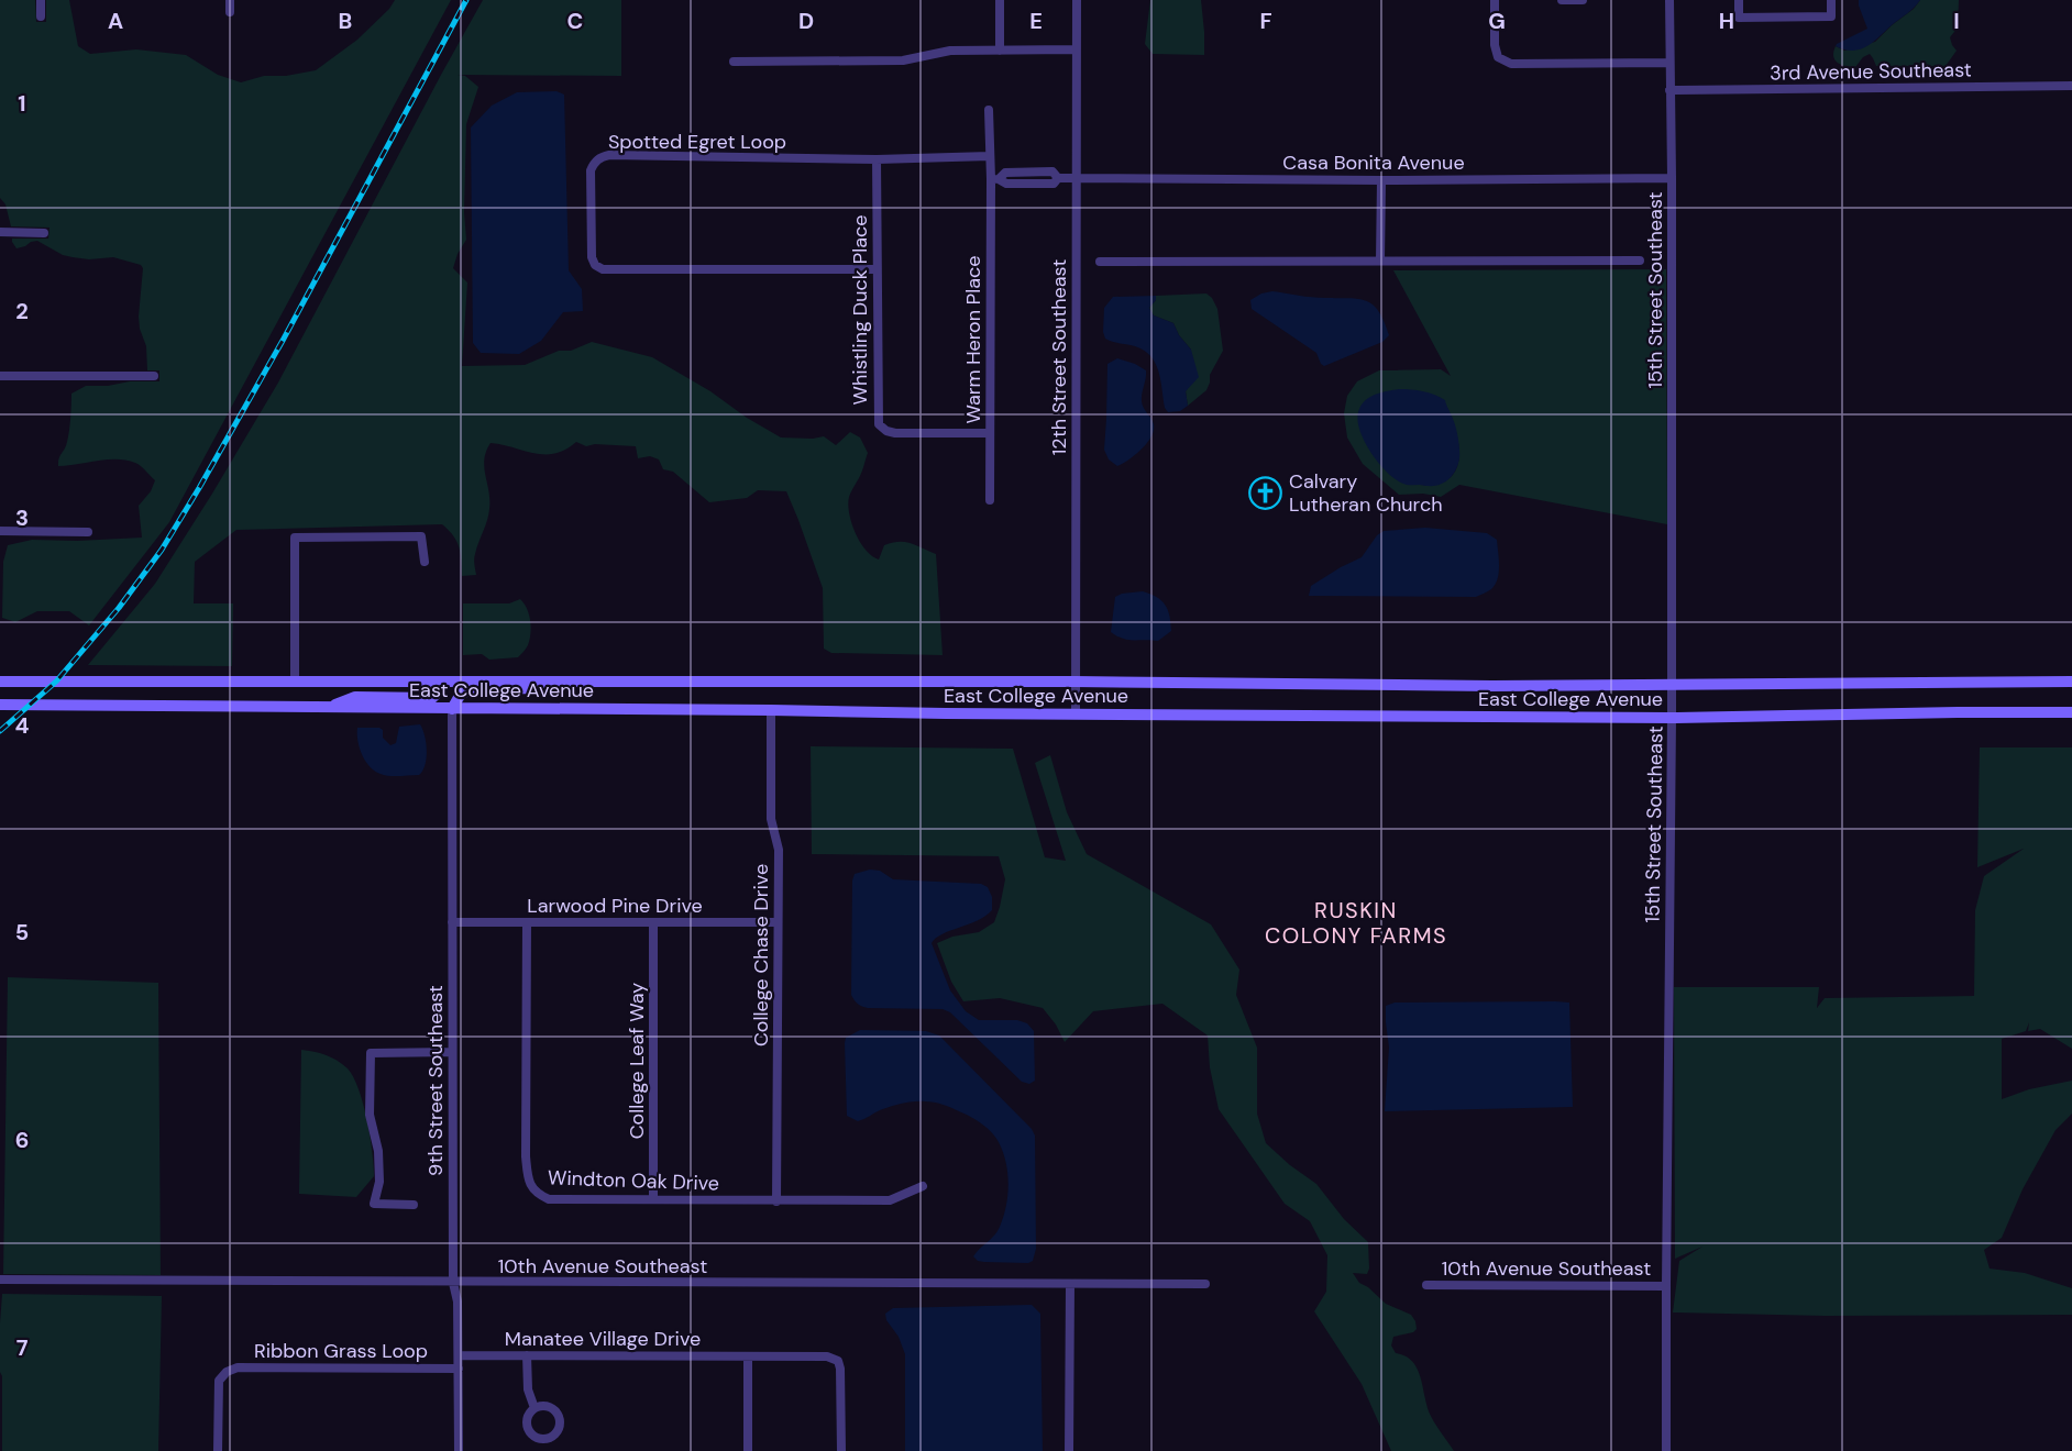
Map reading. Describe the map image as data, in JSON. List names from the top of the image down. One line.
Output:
{"streets":{"main road":["East College Avenue"],"street":["3rd Avenue Southeast","Spotted Egret Loop","Casa Bonita Avenue","15th Street Southeast","Whistling Duck Place","Warm Heron Place","12th Street Southeast","Larwood Pine Drive","College Chase Drive","College Leaf Way","9th Street Southeast","Windton Oak Drive","10th Avenue Southeast","Manatee Village Drive","Ribbon Grass Loop"]},"crossings":[["3rd Avenue Southeast","15th Street Southeast"],["Spotted Egret Loop","Whistling Duck Place"],["Spotted Egret Loop","Warm Heron Place"],["Casa Bonita Avenue","15th Street Southeast"],["Casa Bonita Avenue","Warm Heron Place"],["Casa Bonita Avenue","12th Street Southeast"],["15th Street Southeast","East College Avenue"],["15th Street Southeast","10th Avenue Southeast"],["Whistling Duck Place","Warm Heron Place"],["12th Street Southeast","East College Avenue"],["East College Avenue","College Chase Drive"],["East College Avenue","9th Street Southeast"],["Larwood Pine Drive","College Chase Drive"],["Larwood Pine Drive","College Leaf Way"],["Larwood Pine Drive","9th Street Southeast"],["Larwood Pine Drive","Windton Oak Drive"],["College Chase Drive","Windton Oak Drive"],["College Leaf Way","Windton Oak Drive"],["9th Street Southeast","10th Avenue Southeast"],["9th Street Southeast","Manatee Village Drive"],["9th Street Southeast","Ribbon Grass Loop"]],"districts":["RUSKIN COLONY FARMS"],"places":{"church":["Calvary Lutheran Church"]},"grid":{"columns":["A","B","C","D","E","F","G","H","I"],"rows":["1","2","3","4","5","6","7"]}}
